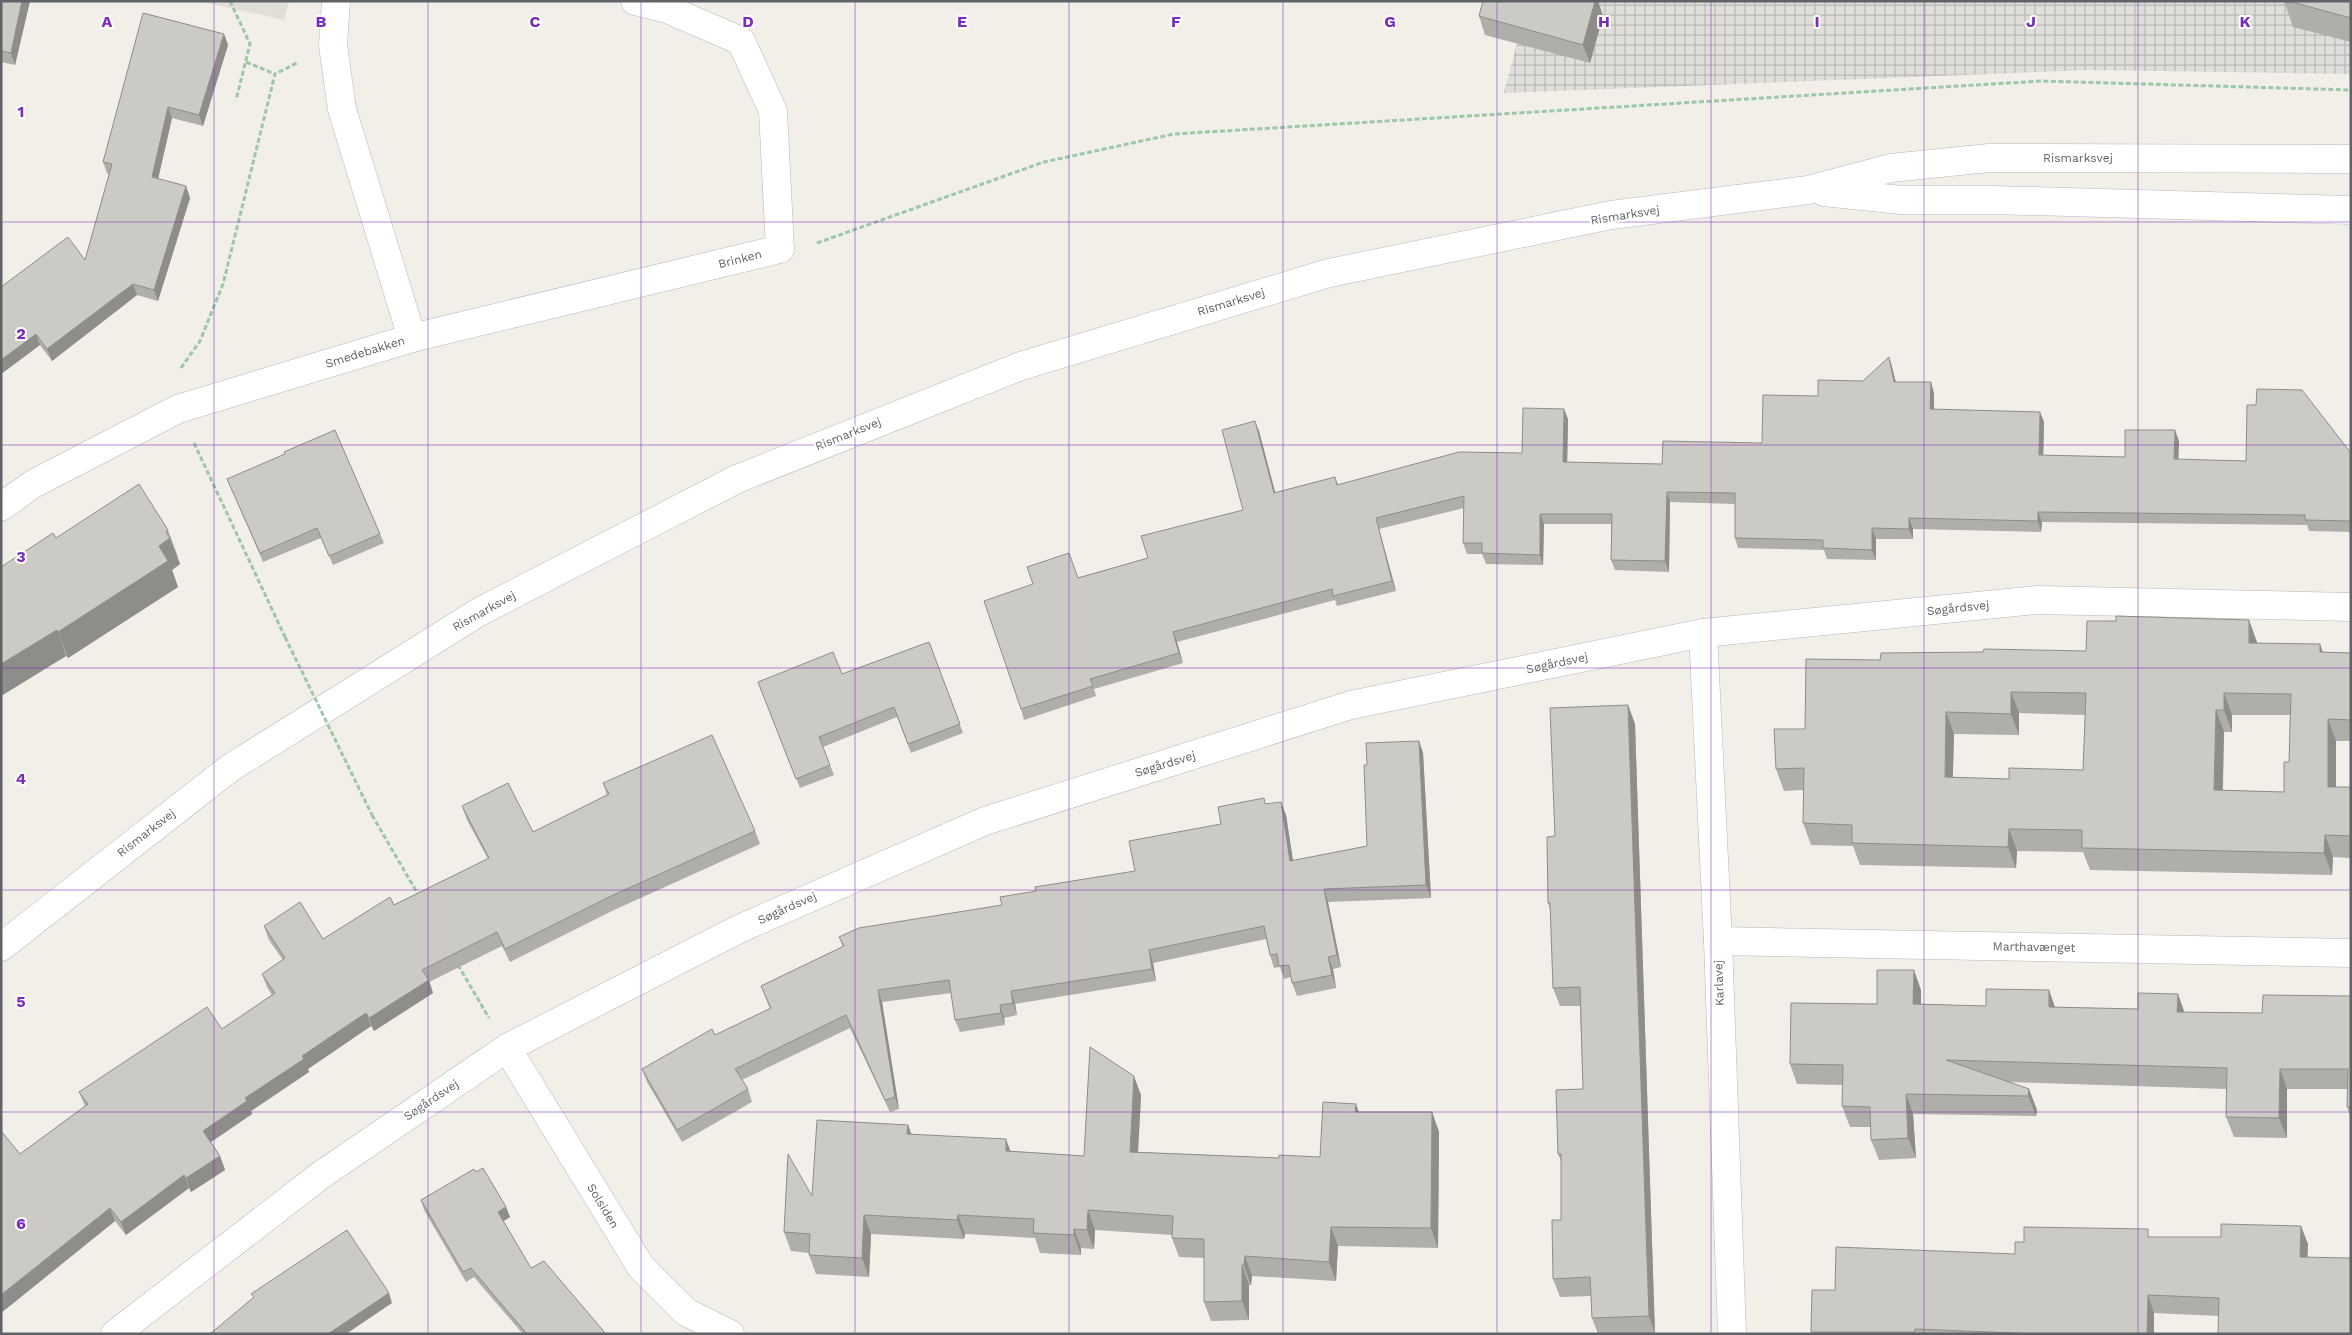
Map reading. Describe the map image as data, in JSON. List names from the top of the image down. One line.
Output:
{"streets":{"street":["Rismarksvej","Brinken","Smedebakken","Søgårdsvej","Marthavænget","Karlavej","Solsiden"]},"crossings":[["Brinken","Smedebakken"],["Søgårdsvej","Karlavej"],["Søgårdsvej","Solsiden"],["Marthavænget","Karlavej"]],"grid":{"columns":["A","B","C","D","E","F","G","H","I","J","K"],"rows":["1","2","3","4","5","6"]}}
